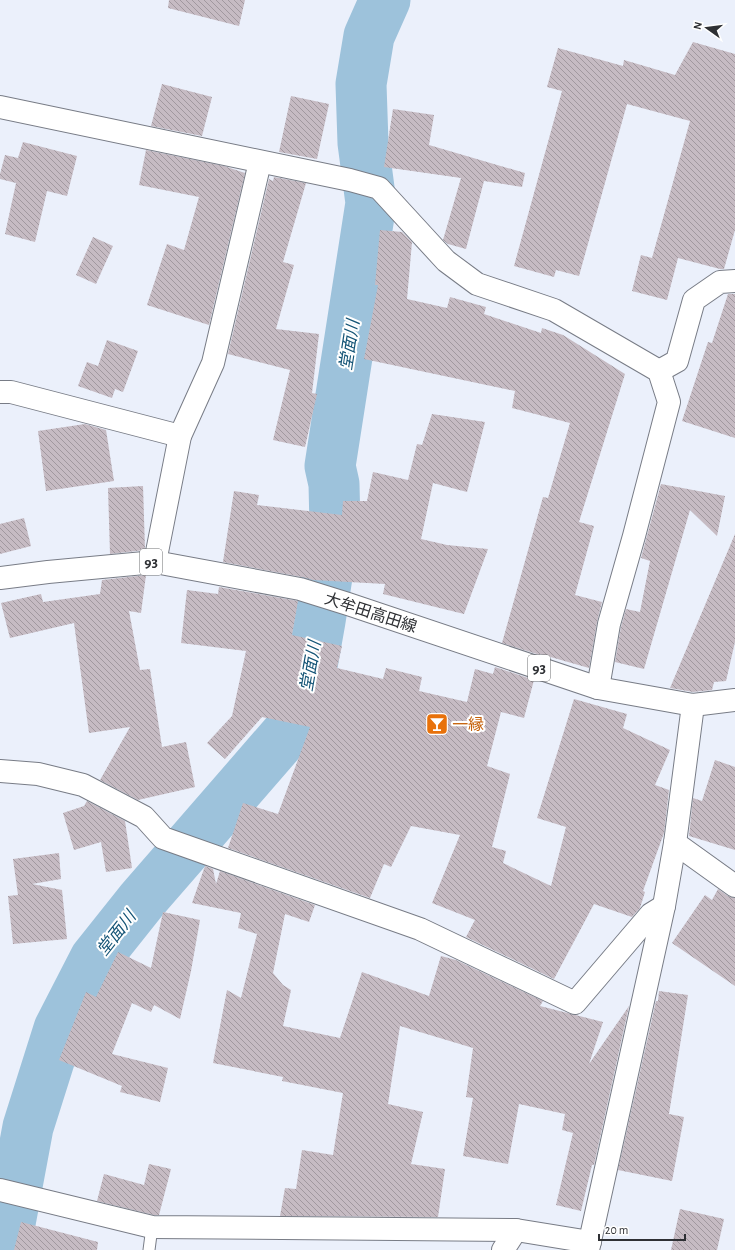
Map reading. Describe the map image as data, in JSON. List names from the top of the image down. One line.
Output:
{"streets":{"street":["93","大牟田高田線"]},"water":["堂面川"],"places":{"bar":["一縁"]},"scale_bar":"20 m","north":"left"}
